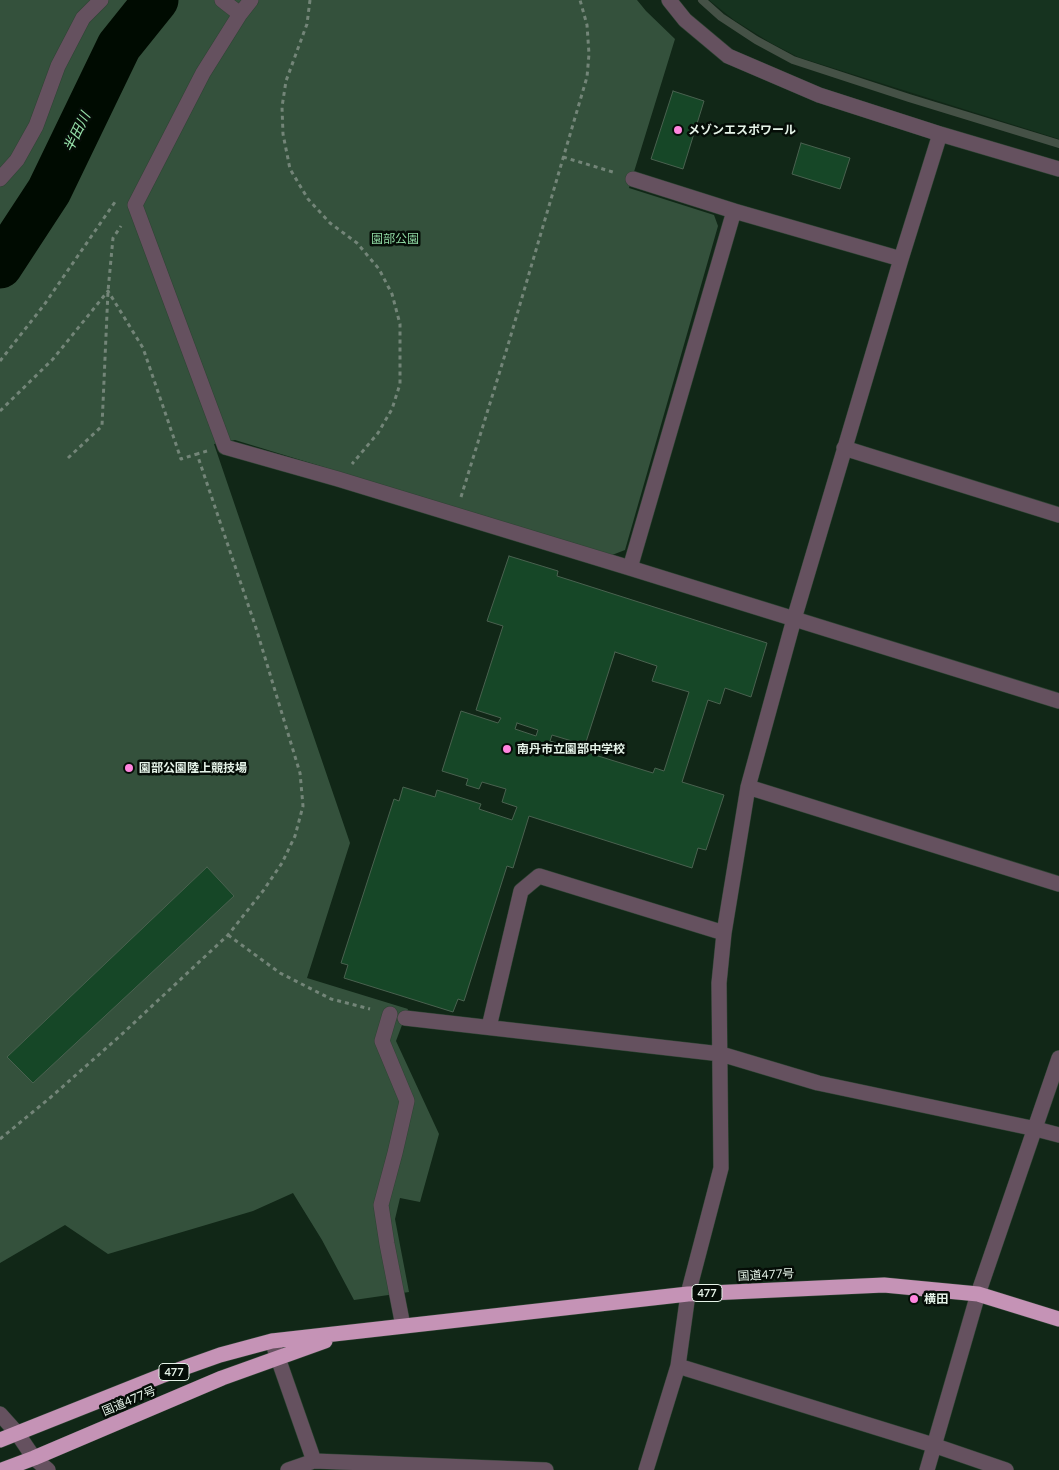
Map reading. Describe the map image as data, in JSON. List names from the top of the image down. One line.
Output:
{"streets":{"highway":["国道477号","477"]},"water":["半田川"],"parks":["園部公園"],"places":["メゾンエスポワール","南丹市立園部中学校","園部公園陸上競技場","横田"]}
